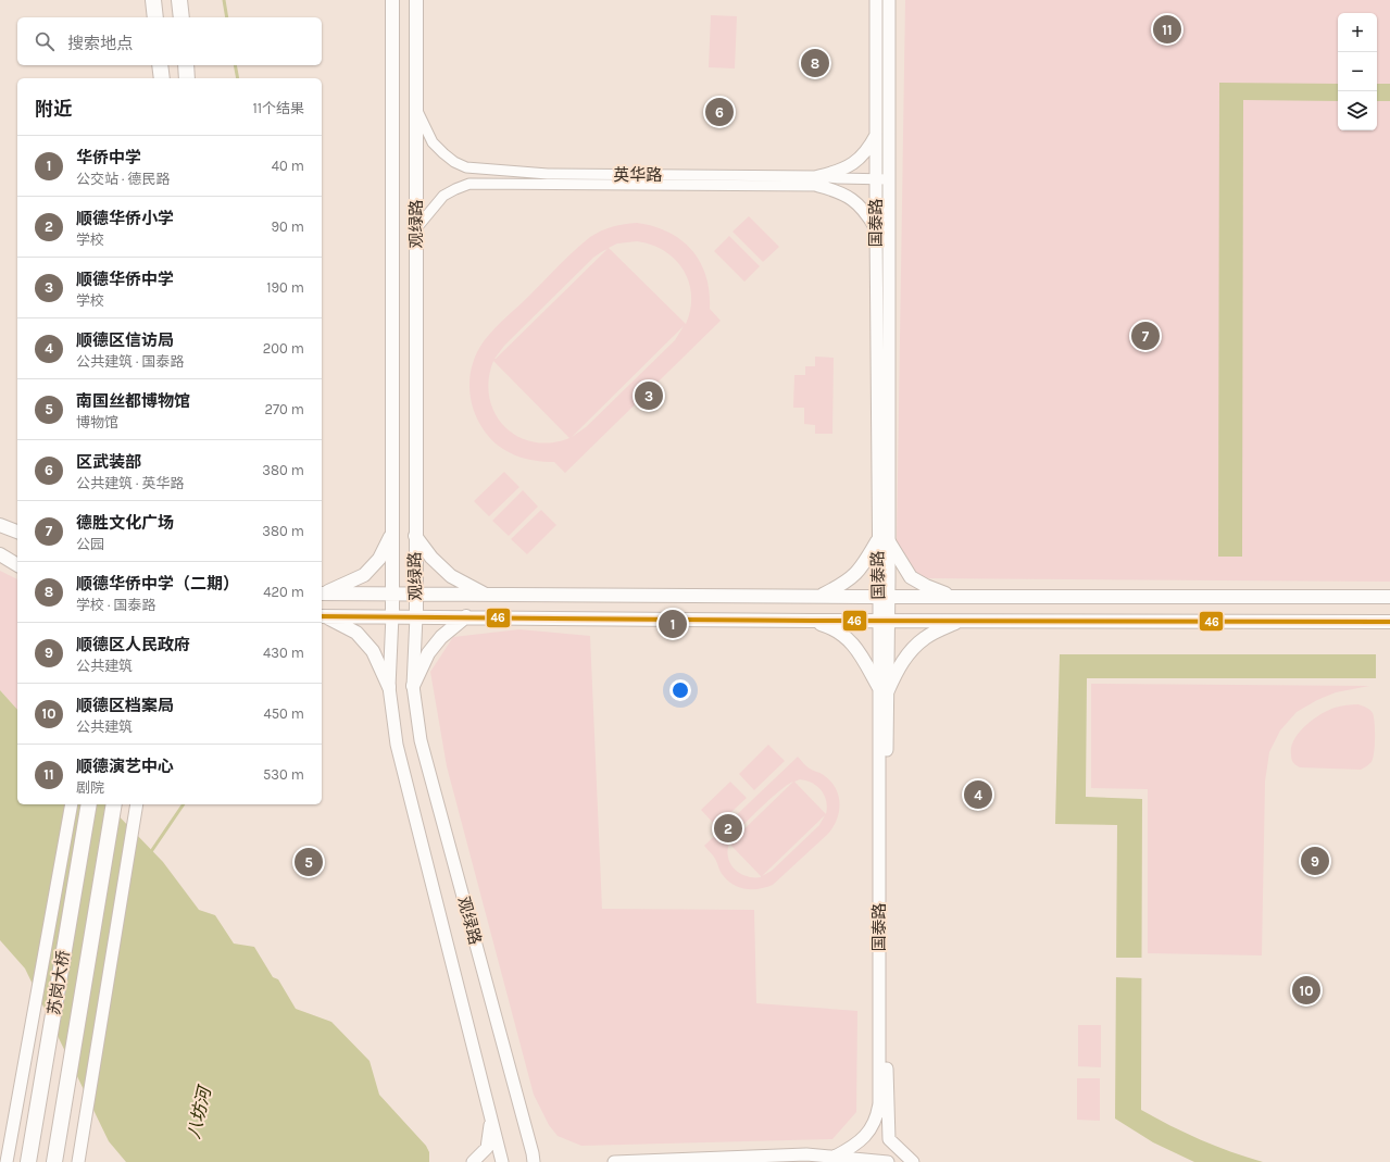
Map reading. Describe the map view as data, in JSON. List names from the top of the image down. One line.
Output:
{"streets":{"highway":["苏岗大桥"],"main road":["观绿路"],"street":["英华路","国泰路"]},"crossings":[["英华路","国泰路"],["英华路","观绿路"]],"water":["八坊河"],"lines":["transit line 46"],"page":{"map_buttons":["+","−"],"pins":["11","8","6","7","3","1","4","2","9","5","10"],"search":"搜索地点","heading":["附近","11个结果"],"list":[{"mark":"1","name":"华侨中学","note":"公交站 · 德民路","value":"40 m"},{"mark":"2","name":"顺德华侨小学","note":"学校","value":"90 m"},{"mark":"3","name":"顺德华侨中学","note":"学校","value":"190 m"},{"mark":"4","name":"顺德区信访局","note":"公共建筑 · 国泰路","value":"200 m"},{"mark":"5","name":"南国丝都博物馆","note":"博物馆","value":"270 m"},{"mark":"6","name":"区武装部","note":"公共建筑 · 英华路","value":"380 m"},{"mark":"7","name":"德胜文化广场","note":"公园","value":"380 m"},{"mark":"8","name":"顺德华侨中学（二期）","note":"学校 · 国泰路","value":"420 m"},{"mark":"9","name":"顺德区人民政府","note":"公共建筑","value":"430 m"},{"mark":"10","name":"顺德区档案局","note":"公共建筑","value":"450 m"},{"mark":"11","name":"顺德演艺中心","note":"剧院","value":"530 m"}]}}
